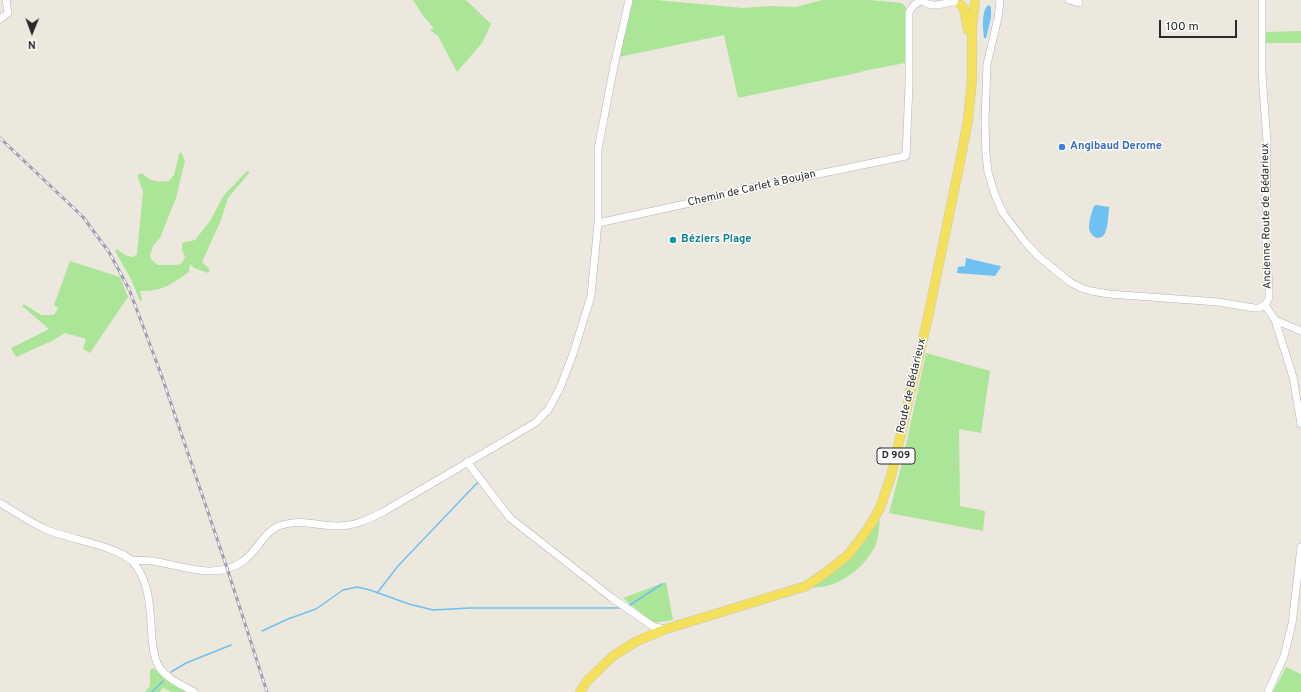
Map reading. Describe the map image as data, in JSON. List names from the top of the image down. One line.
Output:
{"streets":{"main road":["Route de Bédarieux","D 909"],"street":["Chemin de Carlet à Boujan","Ancienne Route de Bédarieux"]},"places":["Angibaud Derome","Béziers Plage"],"scale_bar":"100 m","north":"bottom"}
